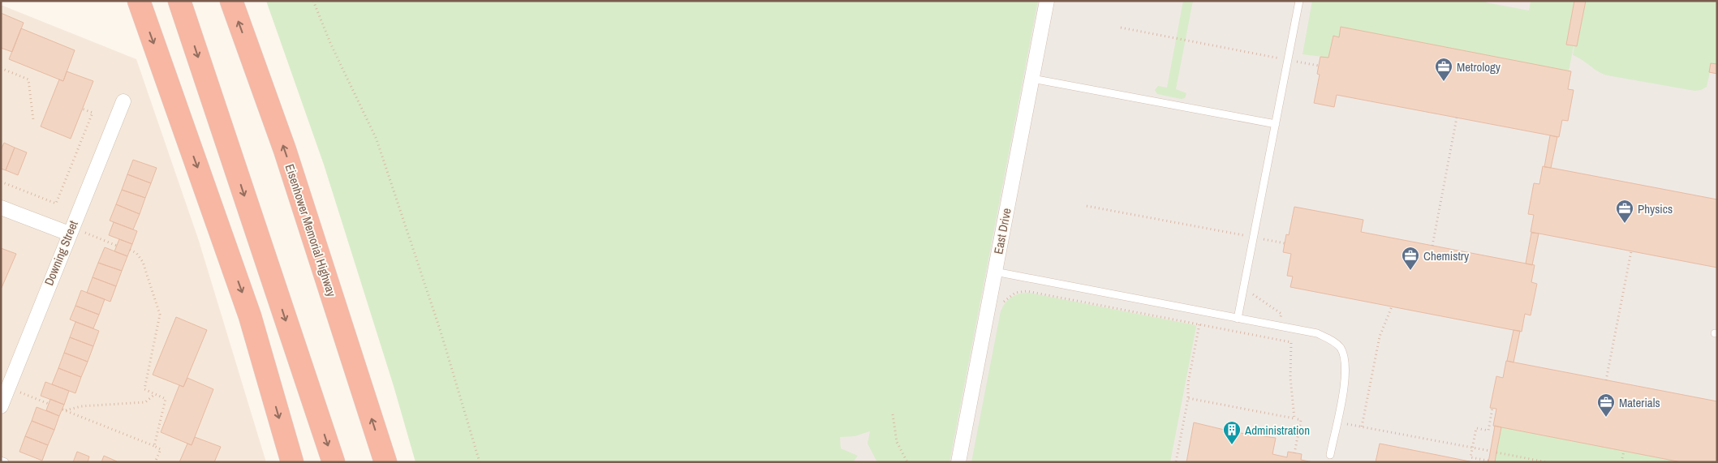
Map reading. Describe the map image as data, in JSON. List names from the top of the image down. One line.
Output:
{"streets":{"highway":["Eisenhower Memorial Highway"],"street":["East Drive","Downing Street"]},"places":{"office":["Metrology","Physics","Chemistry","Materials"],"building":["Administration"]}}
